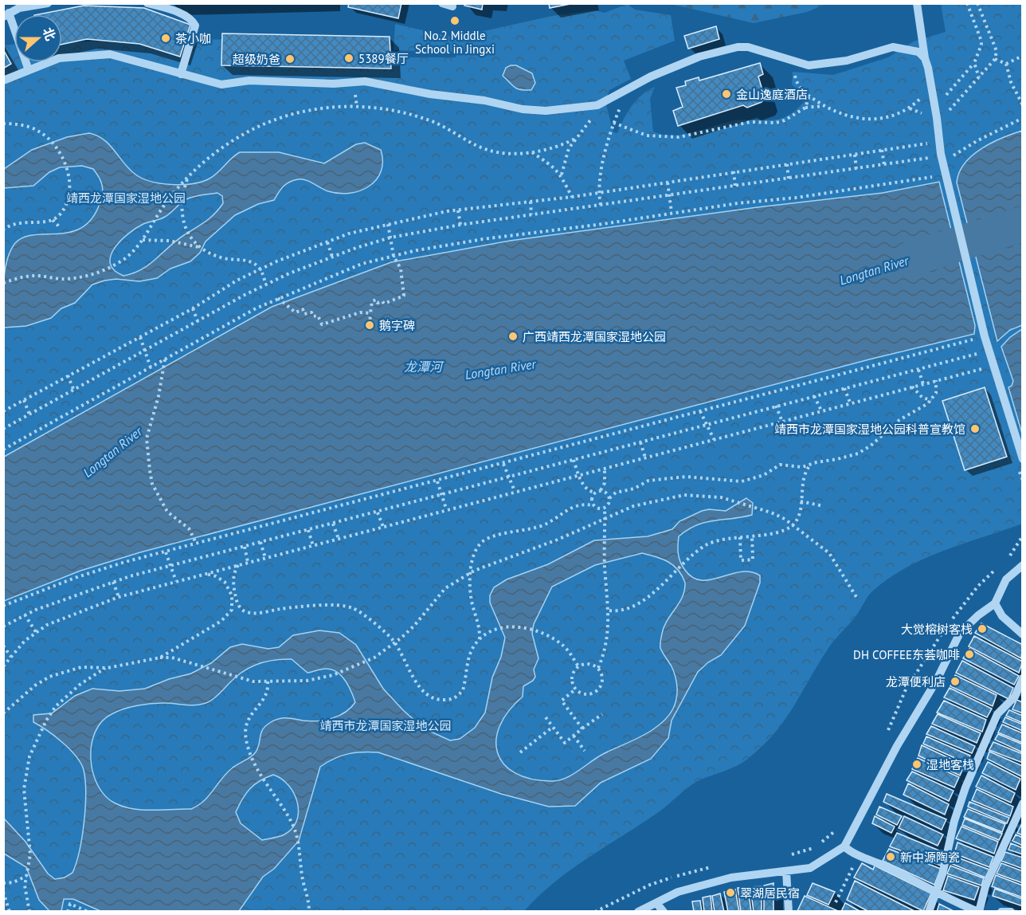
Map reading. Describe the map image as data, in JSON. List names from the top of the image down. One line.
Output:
{"water":["Longtan River","龙潭河"],"parks":["靖西龙潭国家湿地公园","靖西市龙潭国家湿地公园"],"places":["No.2 Middle School in Jingxi","茶小咖","5389餐厅","超级奶爸","金山逸庭酒店","鹅字碑","广西靖西龙潭国家湿地公园","靖西市龙潭国家湿地公园科普宣教馆","大觉榕树客栈","DH COFFEE东荟咖啡","龙潭便利店","湿地客栈","新中源陶瓷","翠湖居民宿"],"north":"right"}
